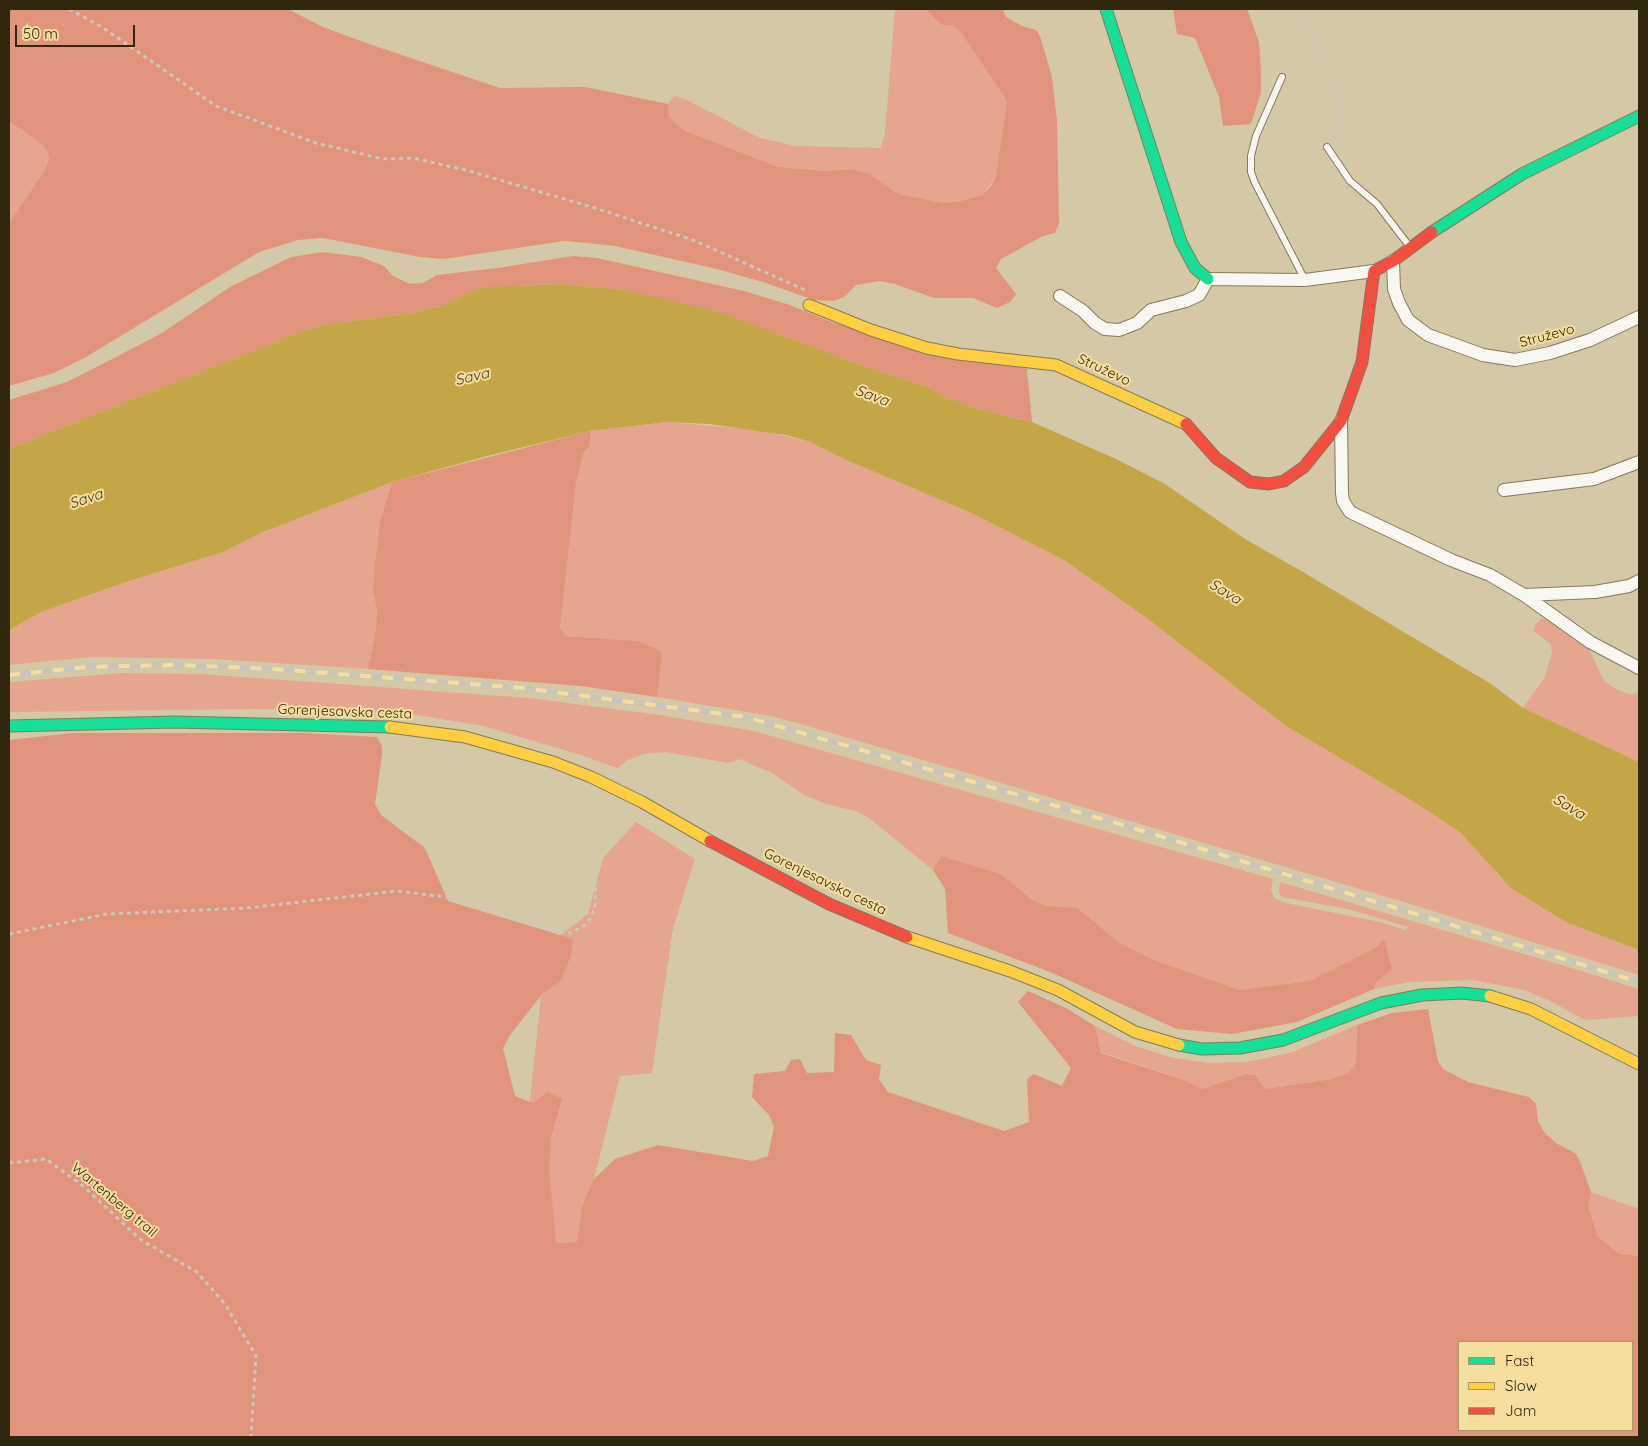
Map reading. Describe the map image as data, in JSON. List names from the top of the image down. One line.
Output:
{"streets":{"street":["Struževo","Gorenjesavska cesta"],"path":["Wartenberg trail"]},"water":["Sava"],"legend":["Fast","Slow","Jam"],"scale_bar":"50 m"}
